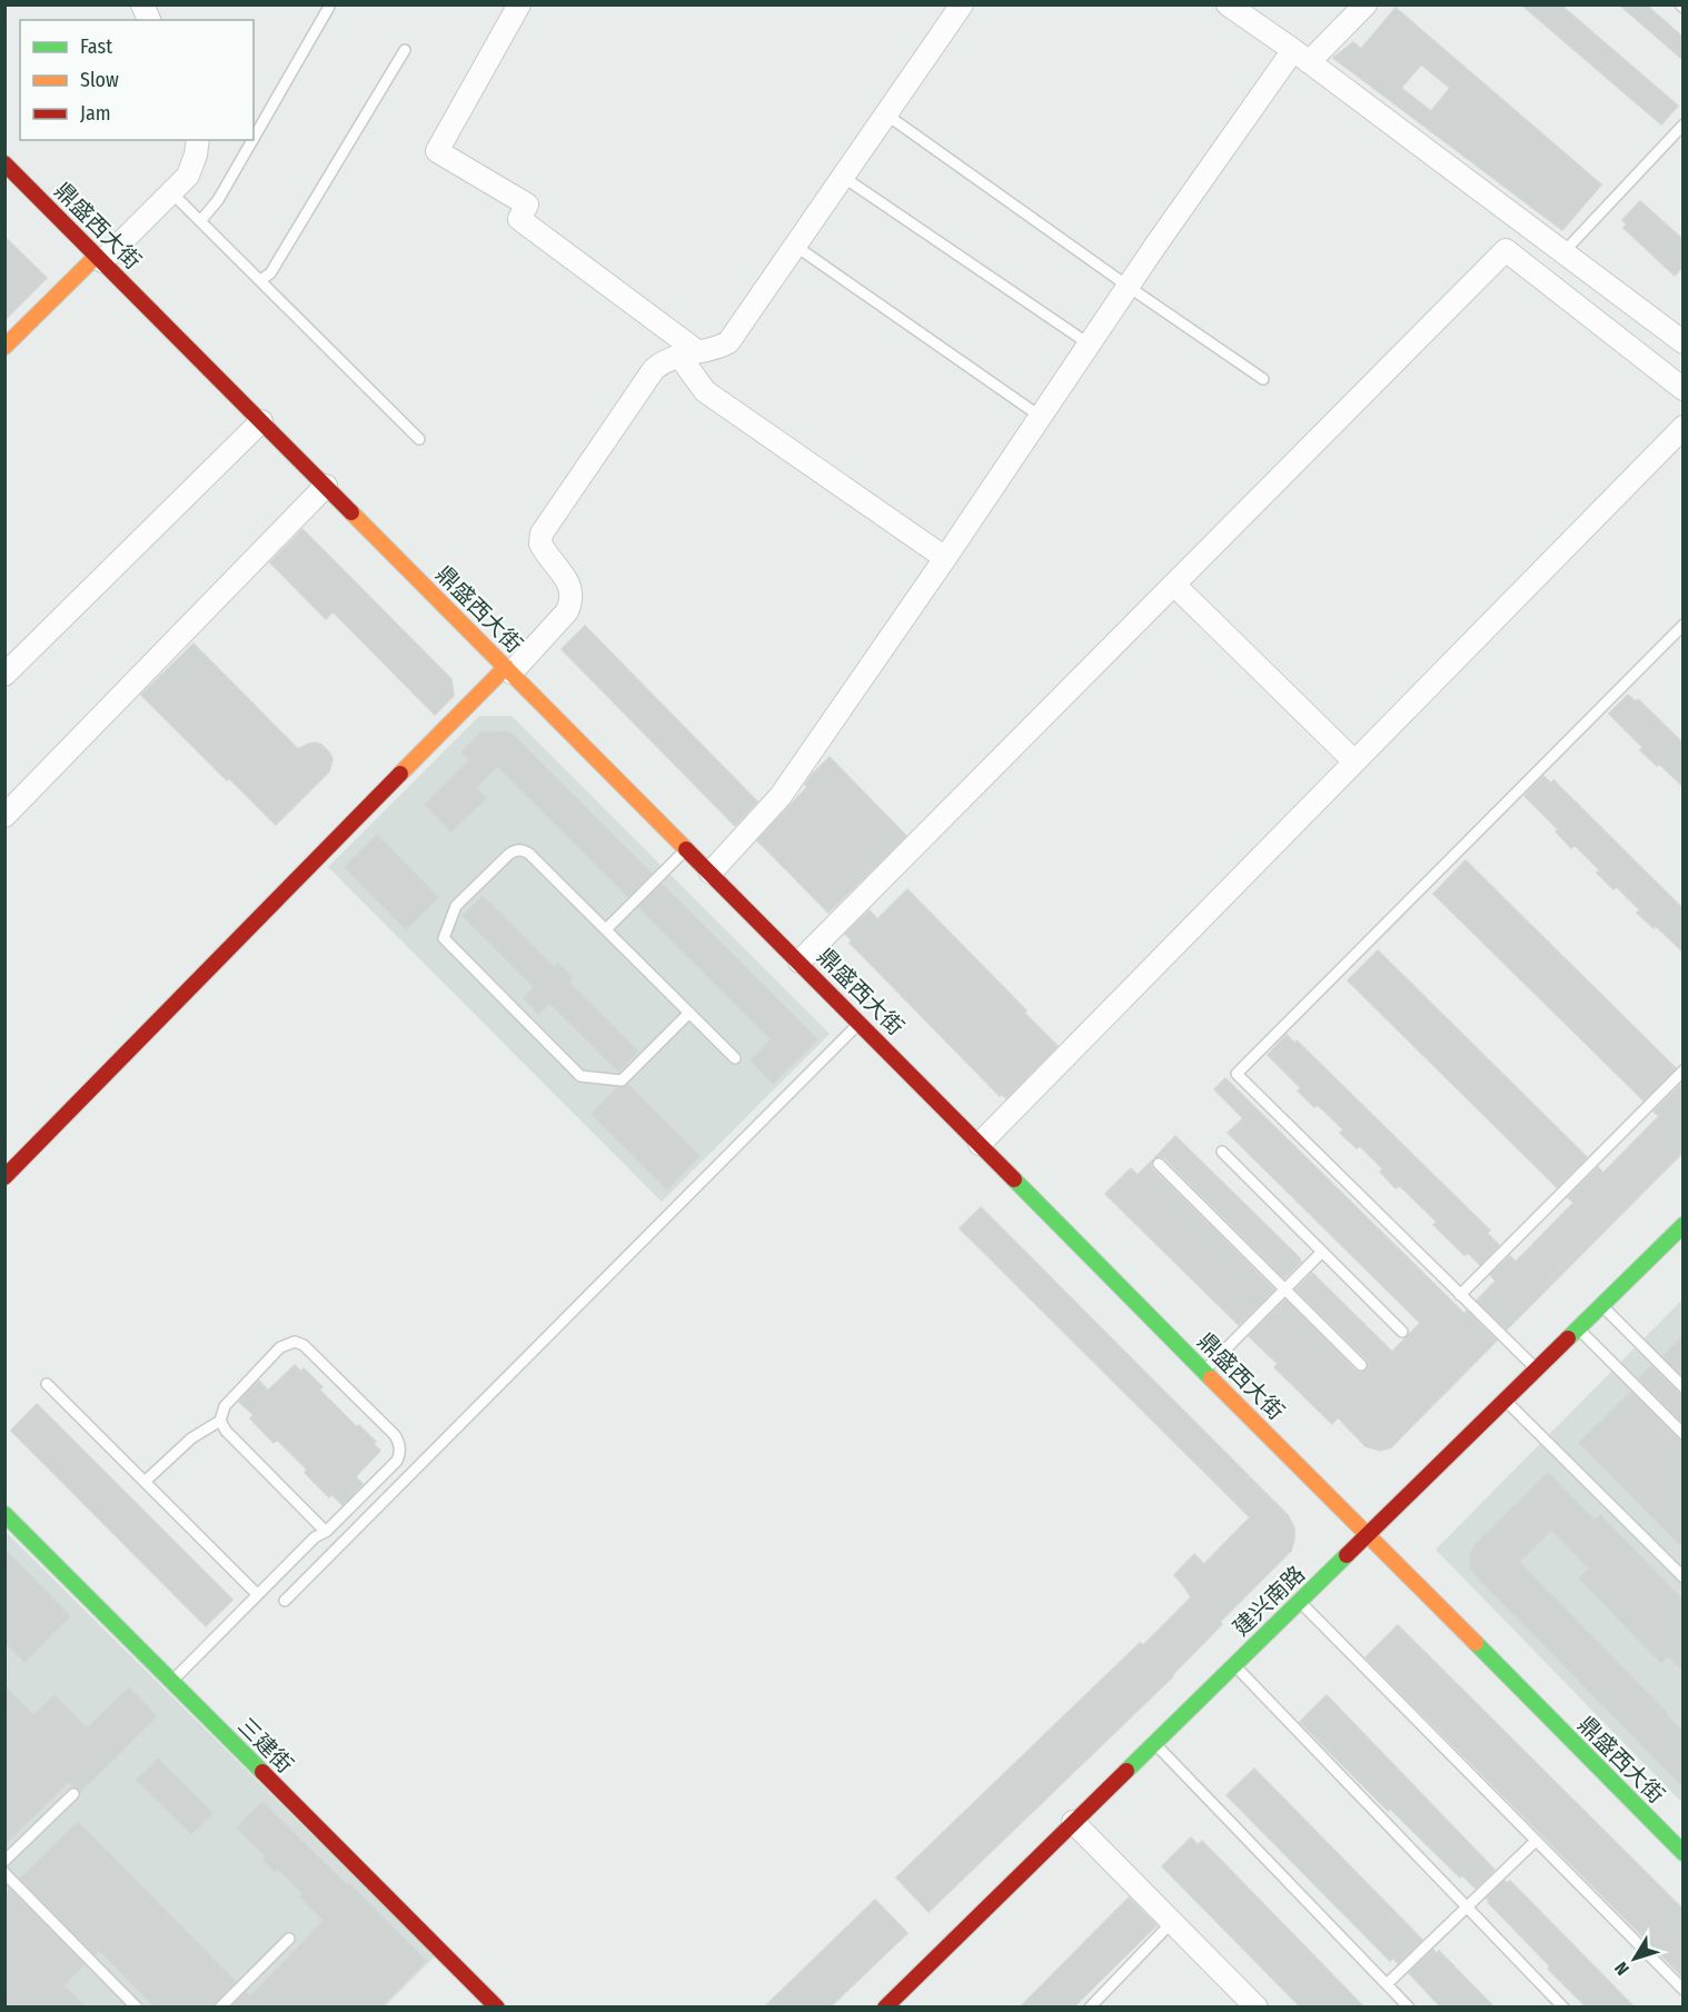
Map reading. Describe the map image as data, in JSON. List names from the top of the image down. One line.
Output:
{"streets":{"street":["鼎盛西大街","建兴南路","三建街"]},"crossings":[["鼎盛西大街","建兴南路"]],"legend":["Fast","Slow","Jam"],"north":"bottom left"}
